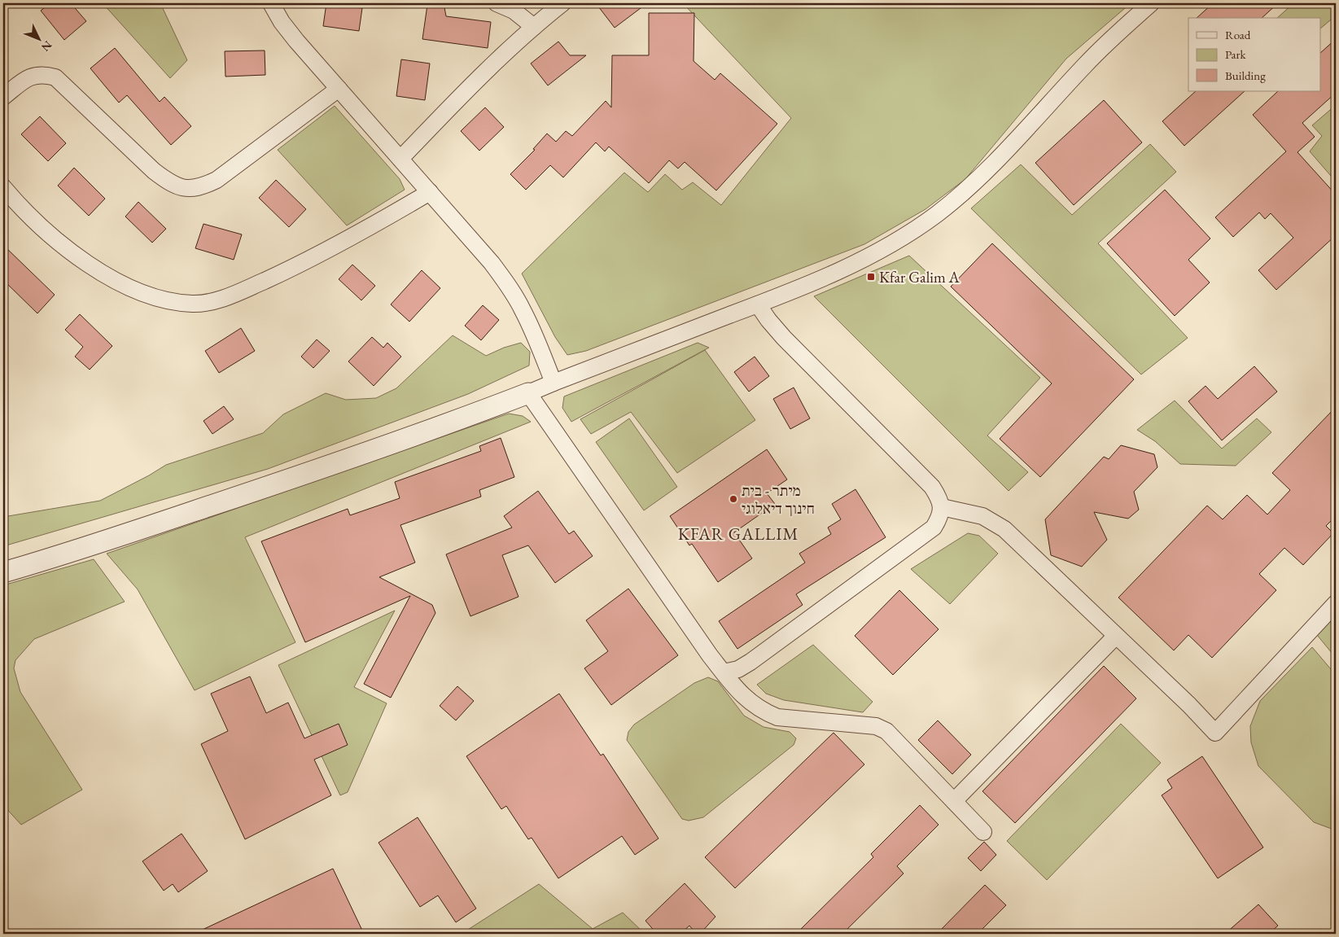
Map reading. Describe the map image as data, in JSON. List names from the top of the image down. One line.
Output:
{"districts":["KFAR GALLIM"],"places":{"transit":["Kfar Galim A"],"other":["מיתר - בית חינוך דיאלוגי"]},"legend":["Road","Park","Building"],"north":"bottom right"}
